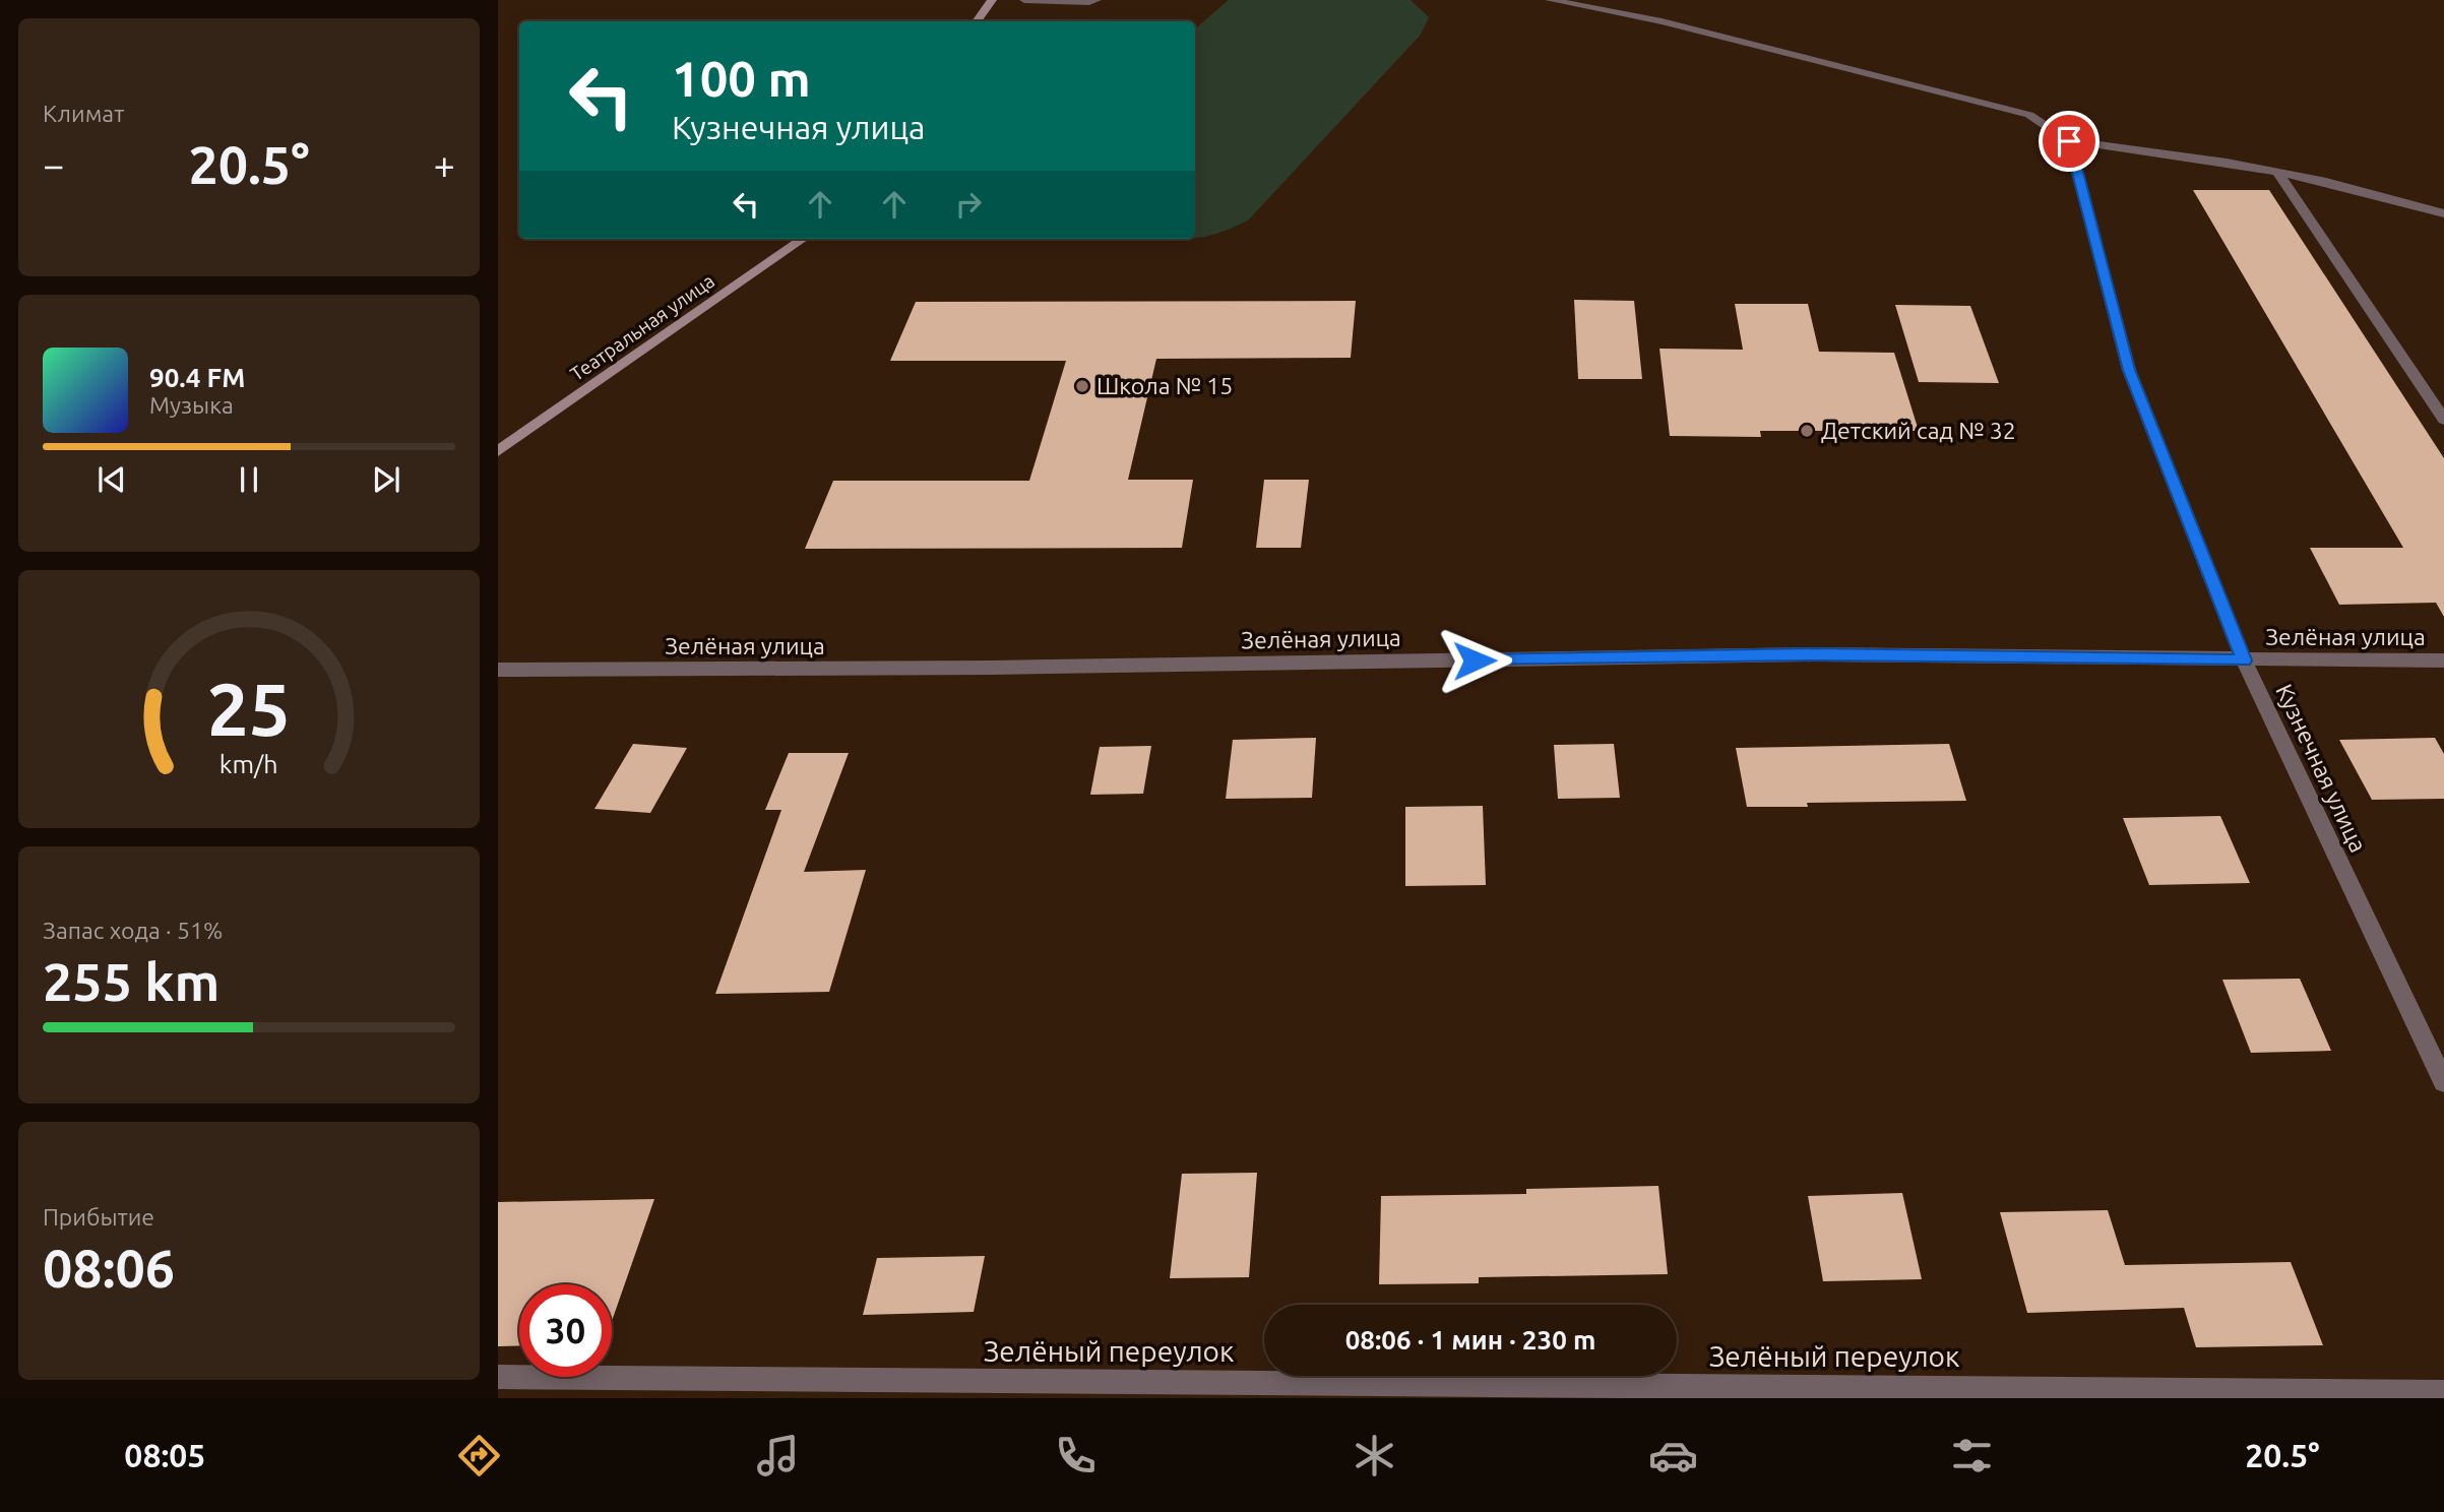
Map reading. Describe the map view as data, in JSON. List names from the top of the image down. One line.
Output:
{"streets":{"main road":["Театральная улица"],"street":["Зелёная улица","Кузнечная улица","Зелёный переулок"]},"crossings":[["Зелёная улица","Кузнечная улица"]],"places":["Школа № 15","Детский сад № 32"],"page":{"tile":["Климат",["Запас хода · 51%","255 km"],["Прибытие","08:06"]],"turn":["100 m","Кузнечная улица"],"heat":["−","20.5°","+"],"song":["90.4 FM","Музыка"],"limit":"30","trip":"08:06 · 1 мин · 230 m","tabs":["08:05","20.5°"],"gauge":["25","km/h"]}}
